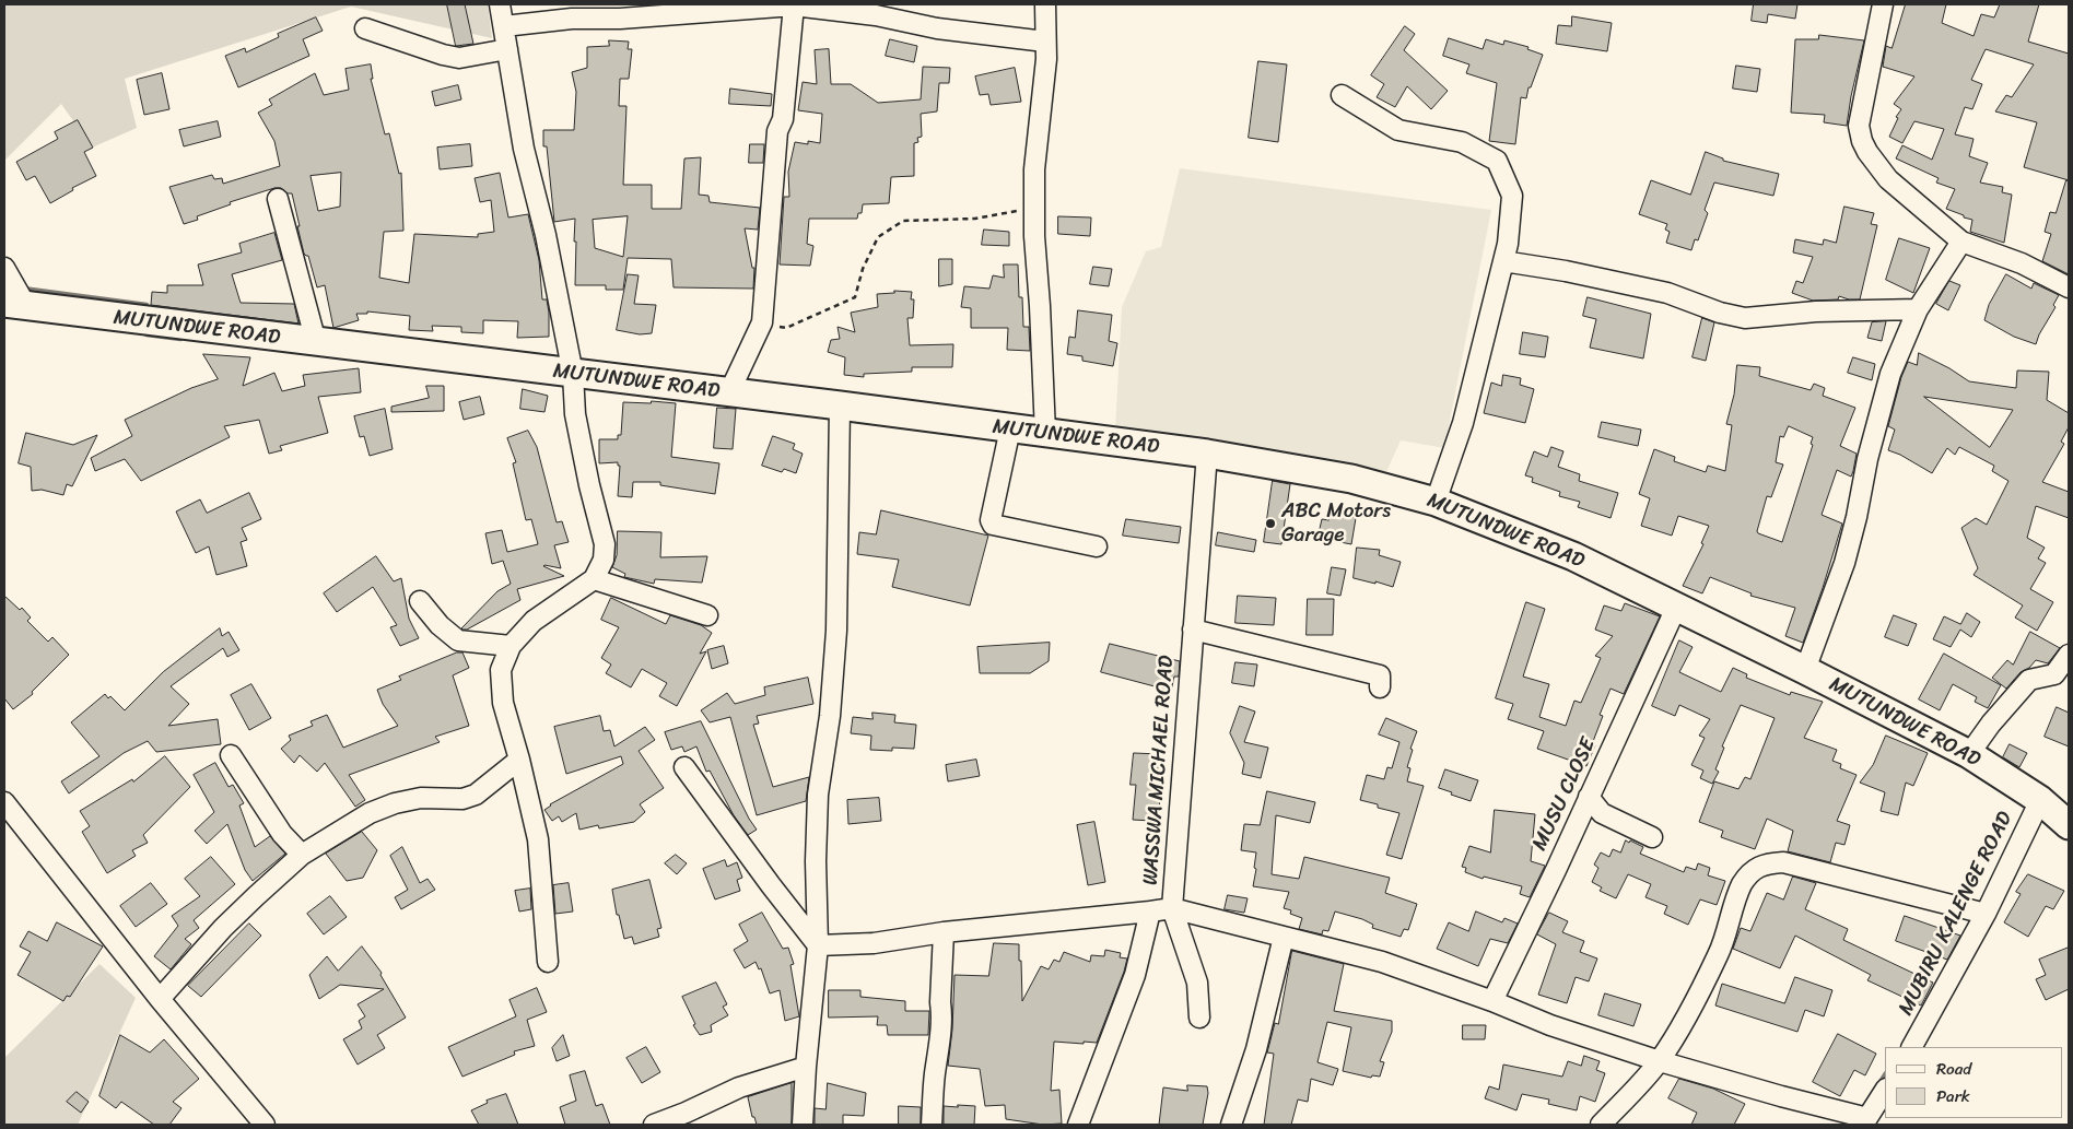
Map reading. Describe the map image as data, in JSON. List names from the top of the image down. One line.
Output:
{"streets":{"main road":["MUTUNDWE ROAD"],"street":["WASSWA MICHAEL ROAD","MUSU CLOSE","MUBIRU KALENGE ROAD"]},"crossings":[["MUTUNDWE ROAD","WASSWA MICHAEL ROAD"],["MUTUNDWE ROAD","MUSU CLOSE"],["MUTUNDWE ROAD","MUBIRU KALENGE ROAD"]],"places":["ABC Motors Garage"],"legend":["Road","Park"]}
